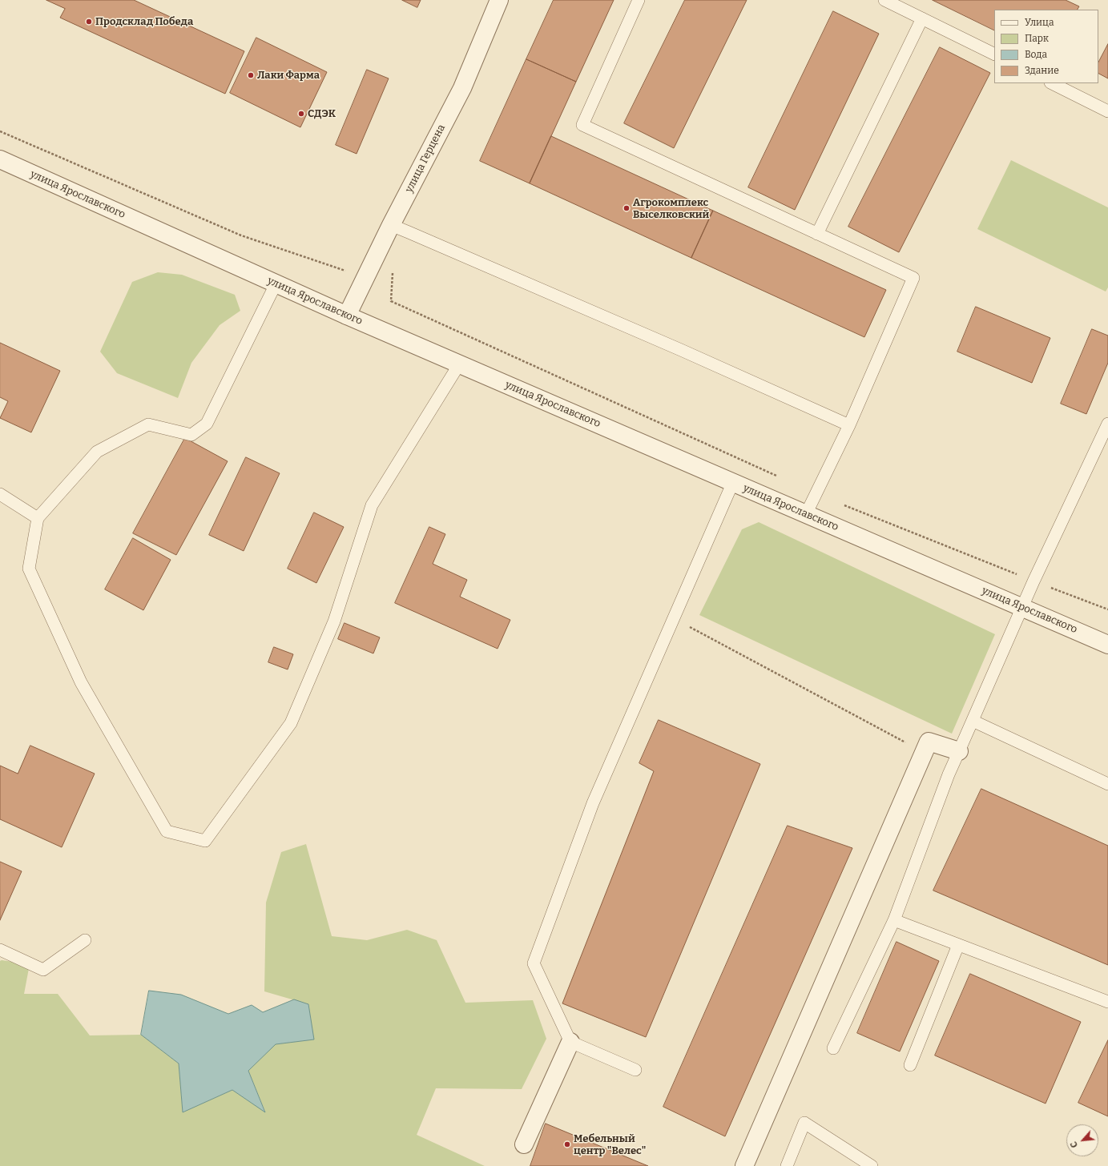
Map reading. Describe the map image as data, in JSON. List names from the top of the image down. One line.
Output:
{"streets":{"street":["улица Герцена","улица Ярославского"]},"crossings":[["улица Герцена","улица Ярославского"]],"places":["Продсклад Победа","Лаки Фарма","СДЭК","Агрокомплекс Выселковский","Мебельный центр \"Велес\""],"legend":["Улица","Парк","Вода","Здание"],"north":"bottom left"}
